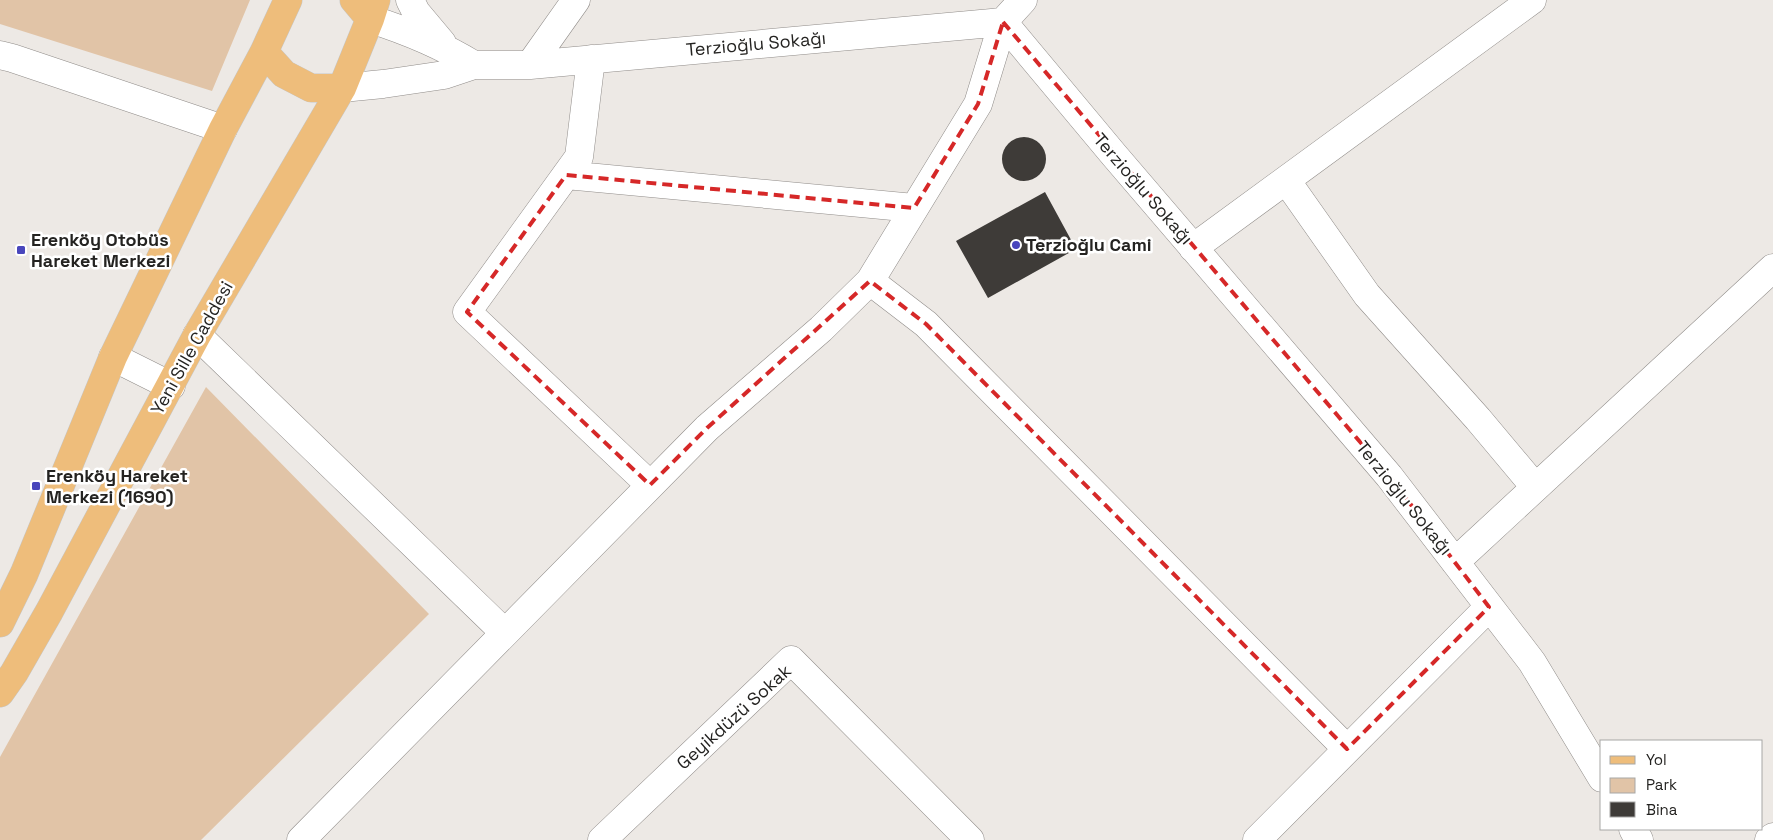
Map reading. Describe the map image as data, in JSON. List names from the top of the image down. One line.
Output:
{"streets":{"main road":["Yeni Sille Caddesi"],"street":["Terzioğlu Sokağı","Geyikdüzü Sokak"]},"places":{"other":["Terzioğlu Cami"],"transit":["Erenköy Otobüs Hareket Merkezi","Erenköy Hareket Merkezi (1690)"]},"legend":["Yol","Park","Bina"]}
